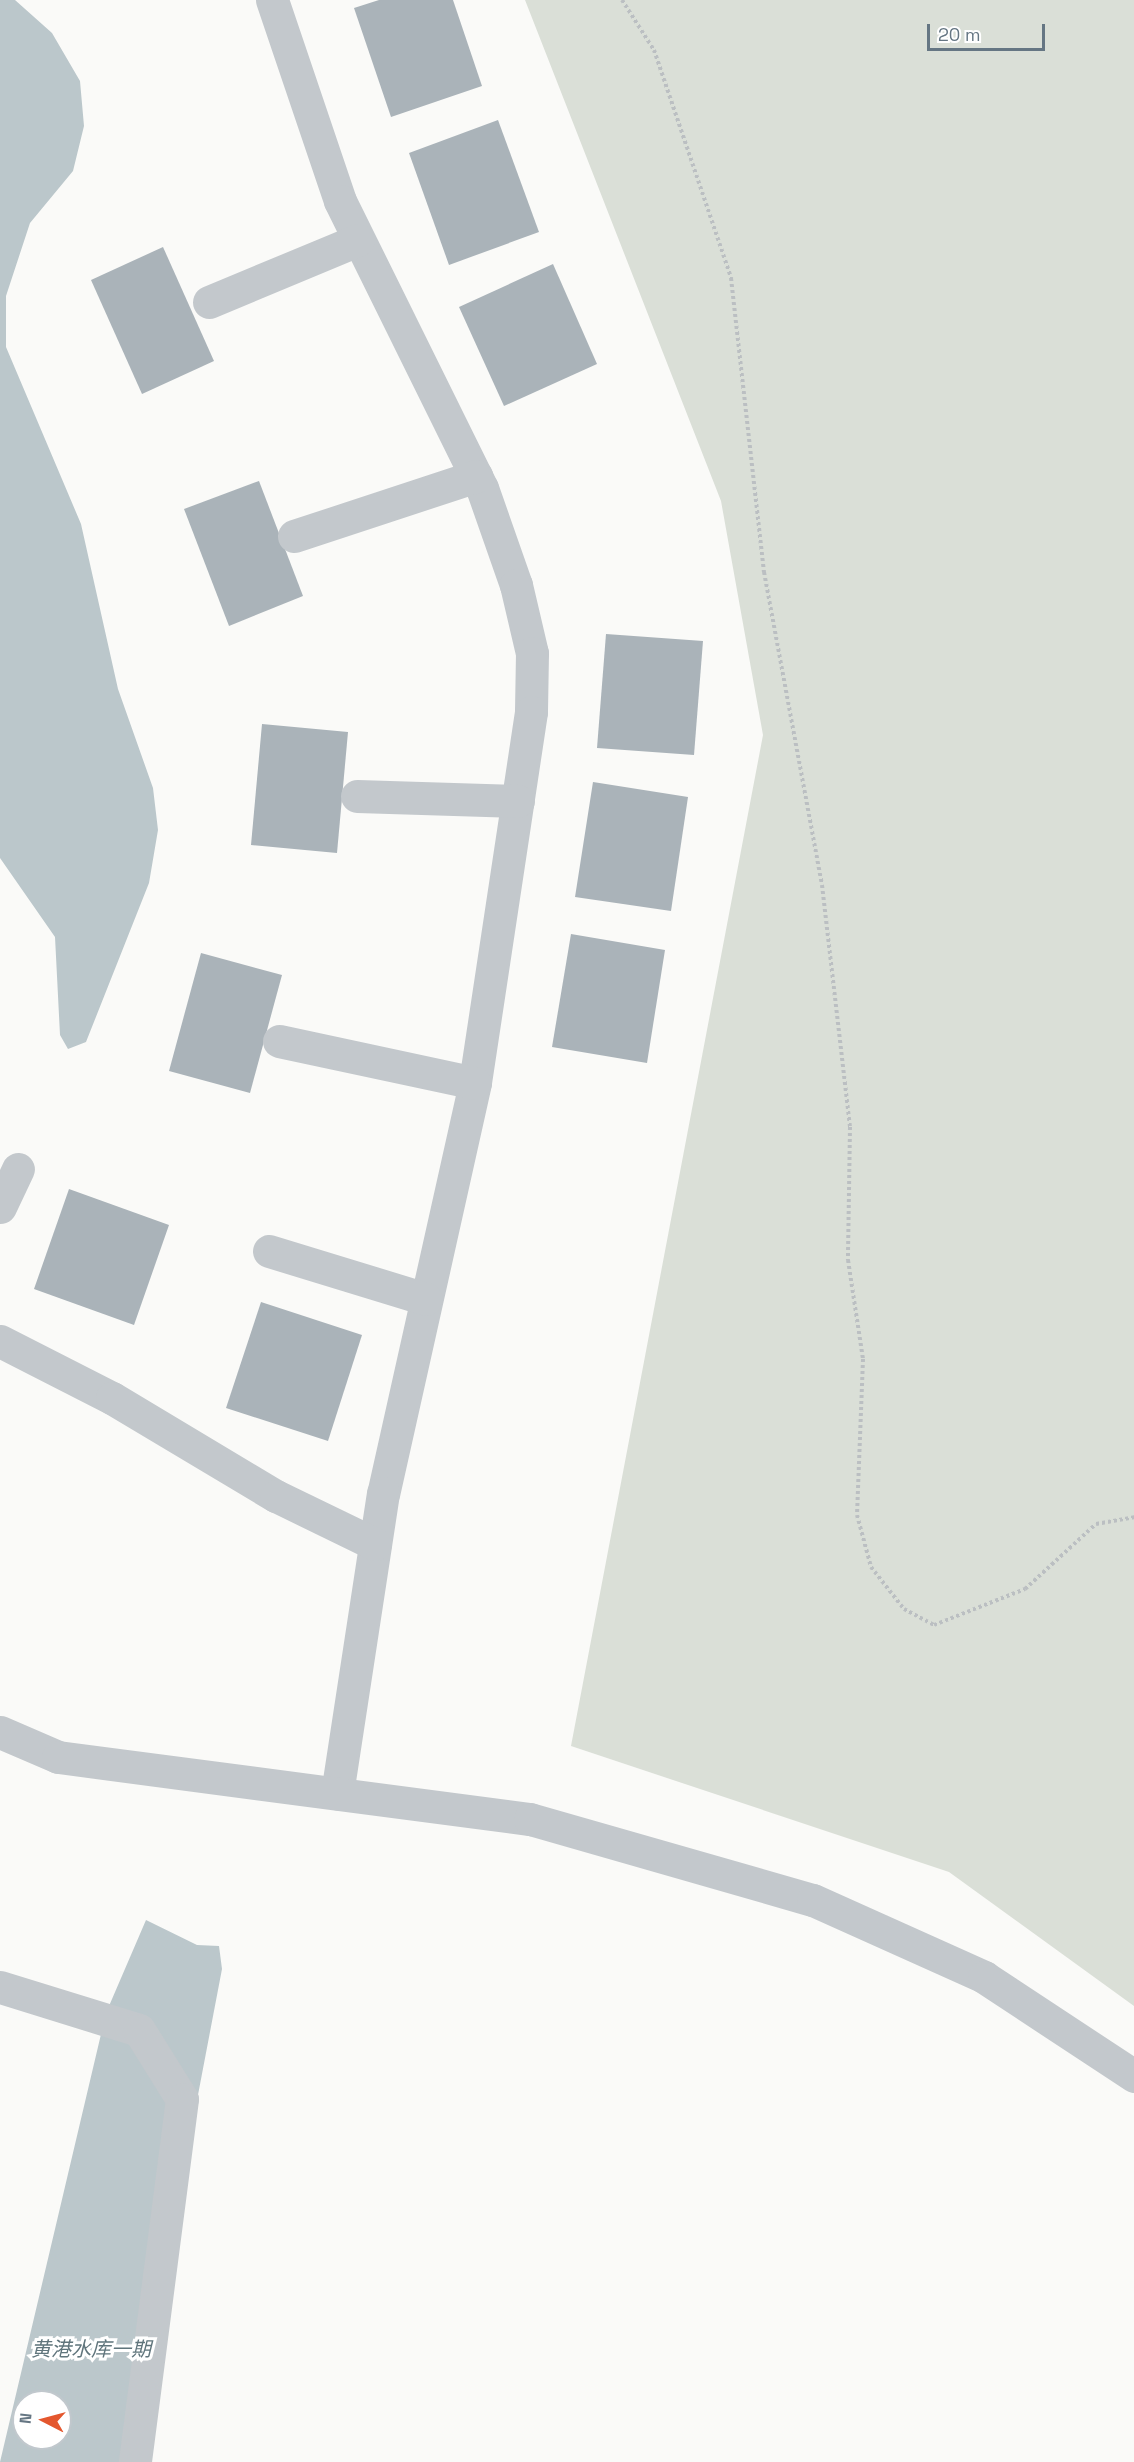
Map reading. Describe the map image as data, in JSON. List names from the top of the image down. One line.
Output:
{"water":["黄港水库一期"],"scale_bar":"20 m","north":"left"}
